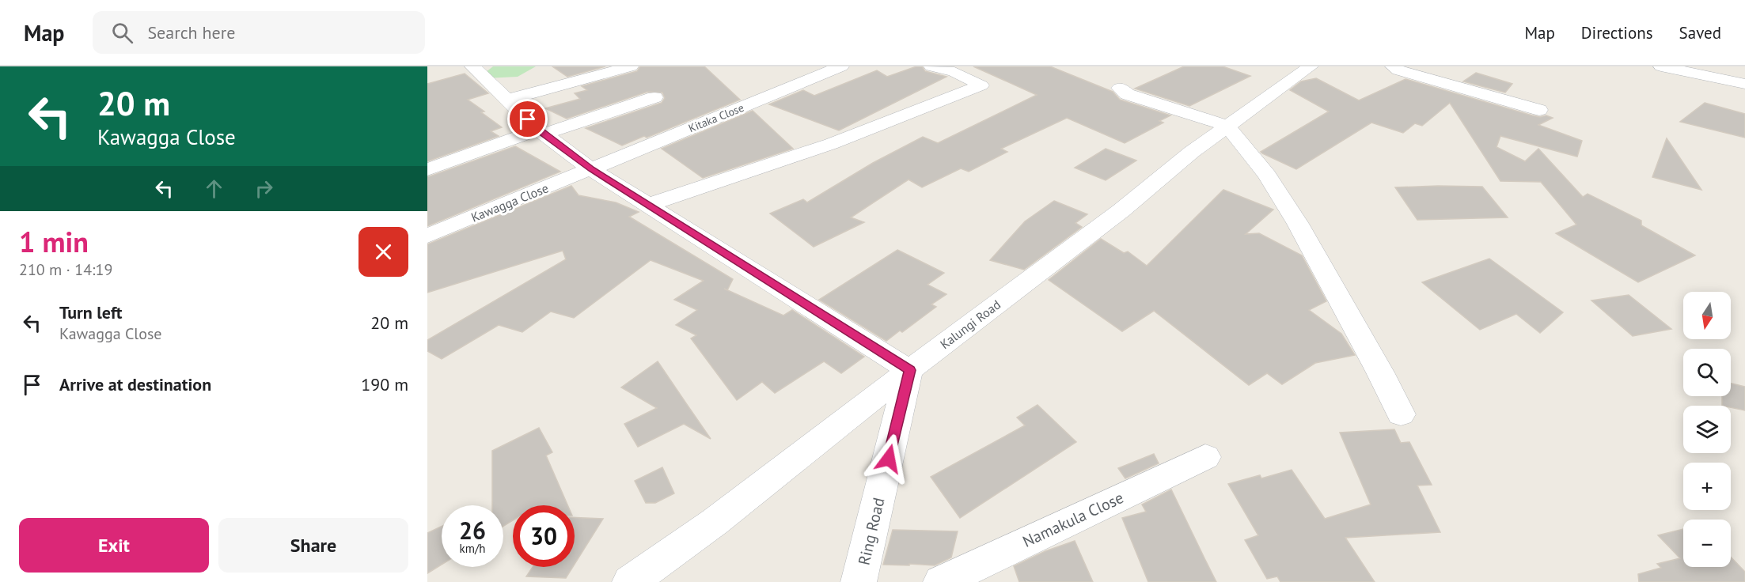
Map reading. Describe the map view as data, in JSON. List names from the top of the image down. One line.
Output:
{"streets":{"street":["Kitaka Close","Kawagga Close","Kalungi Road","Namakula Close","Ring Road"]},"crossings":[["Kitaka Close","Kawagga Close"],["Kalungi Road","Ring Road"]],"north":"bottom","page":{"header":"Map","search":"Search here","nav":["Map","Directions","Saved"],"turn":["20 m","Kawagga Close"],"heading":["1 min","210 m · 14:19"],"list":[{"name":"Turn left","note":"Kawagga Close","value":"20 m"},{"name":"Arrive at destination","value":"190 m"}],"map_buttons":["+","−"],"speed":"26 km/h","limit":"30","buttons":["Exit","Share"]}}
